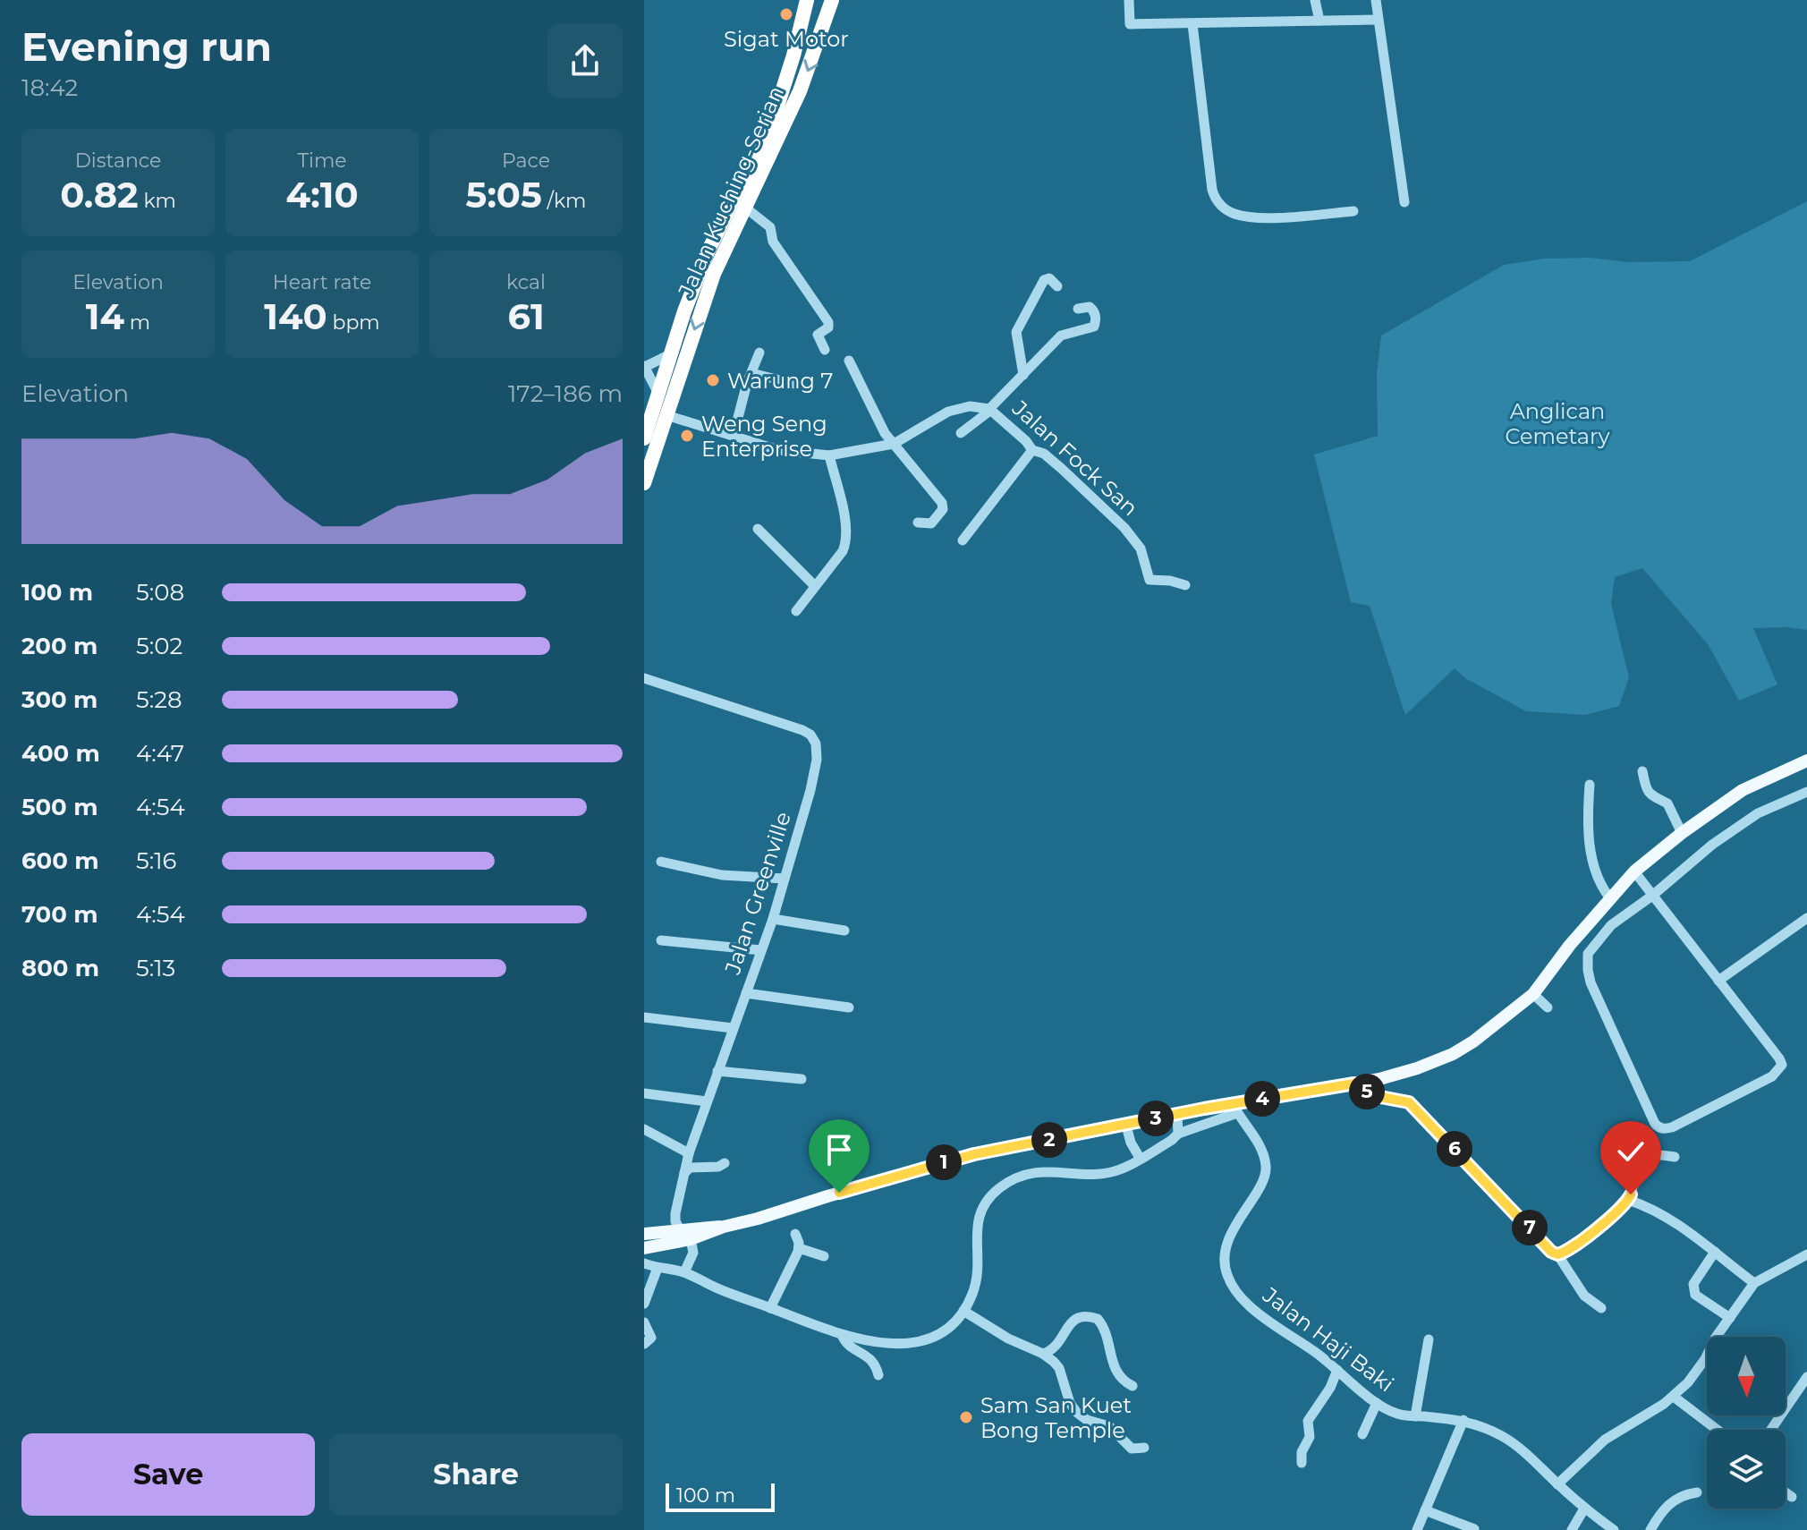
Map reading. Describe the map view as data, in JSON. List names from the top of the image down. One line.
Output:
{"streets":{"highway":["Jalan Kuching-Serian"],"street":["Jalan Fock San","Jalan Greenville","Jalan Haji Baki"]},"crossings":[["Jalan Kuching-Serian","Jalan Fock San"]],"parks":["Anglican Cemetary"],"places":["Sigat Motor","Warung 7","Weng Seng Enterprise","Sam San Kuet Bong Temple"],"scale_bar":"100 m","north":"bottom","page":{"heading":["Evening run","18:42"],"stats":[["Distance","0.82 km"],["Time","4:10"],["Pace","5:05 /km"],["Elevation","14 m"],["Heart rate","140 bpm"],["kcal","61"]],"chart":["Elevation","172–186 m"],"list":[{"name":"100 m","note":"5:08"},{"name":"200 m","note":"5:02"},{"name":"300 m","note":"5:28"},{"name":"400 m","note":"4:47"},{"name":"500 m","note":"4:54"},{"name":"600 m","note":"5:16"},{"name":"700 m","note":"4:54"},{"name":"800 m","note":"5:13"}],"pins":["5","4","3","2","6","1","7"],"buttons":["Save","Share"],"scale":"100 m"}}
